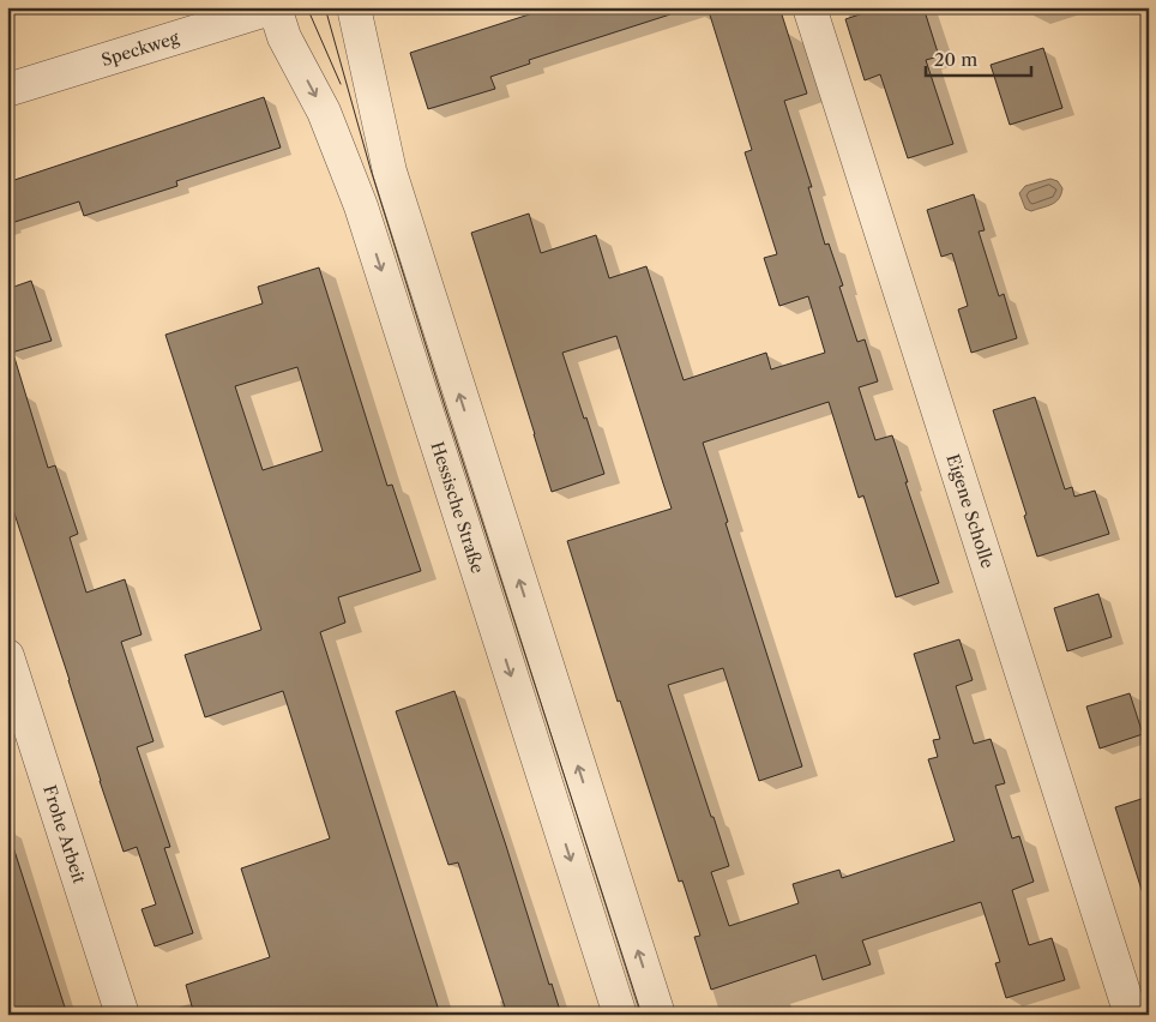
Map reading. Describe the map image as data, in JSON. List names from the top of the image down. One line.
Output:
{"streets":{"street":["Speckweg","Hessische Straße","Eigene Scholle","Frohe Arbeit"]},"crossings":[["Speckweg","Hessische Straße"]],"scale_bar":"20 m"}
